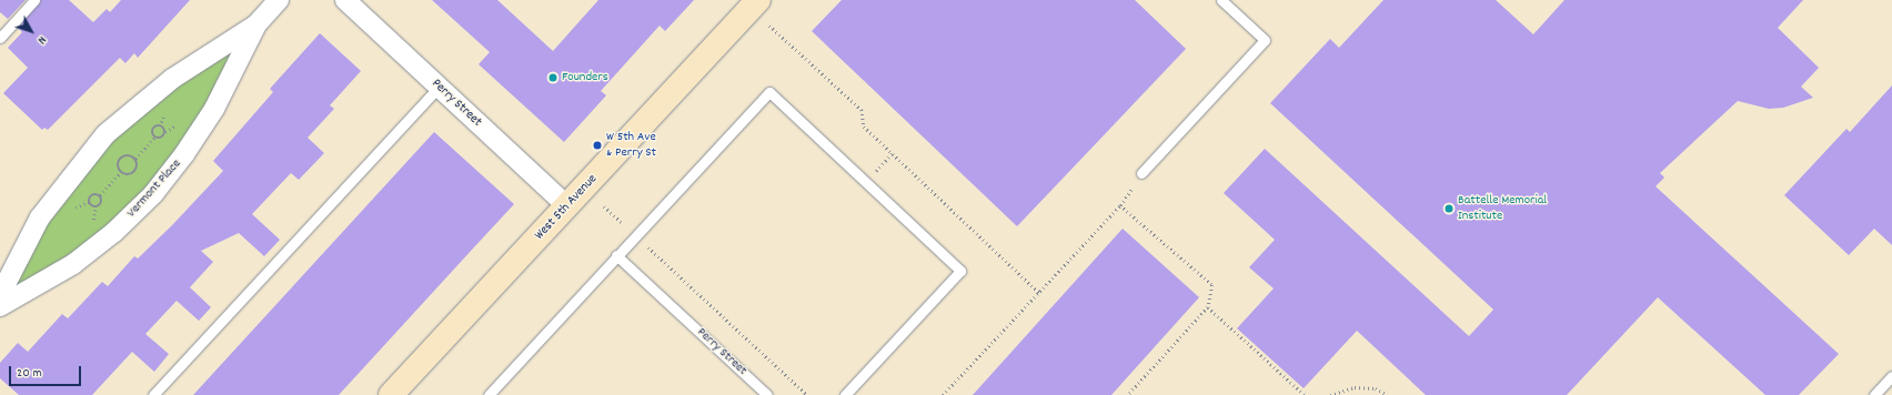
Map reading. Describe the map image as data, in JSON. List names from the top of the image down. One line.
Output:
{"streets":{"main road":["West 5th Avenue"],"street":["Perry Street","Vermont Place"]},"crossings":[["Perry Street","West 5th Avenue"]],"places":["Founders","W 5th Ave & Perry St","Battelle Memorial Institute"],"scale_bar":"20 m","north":"bottom right"}
